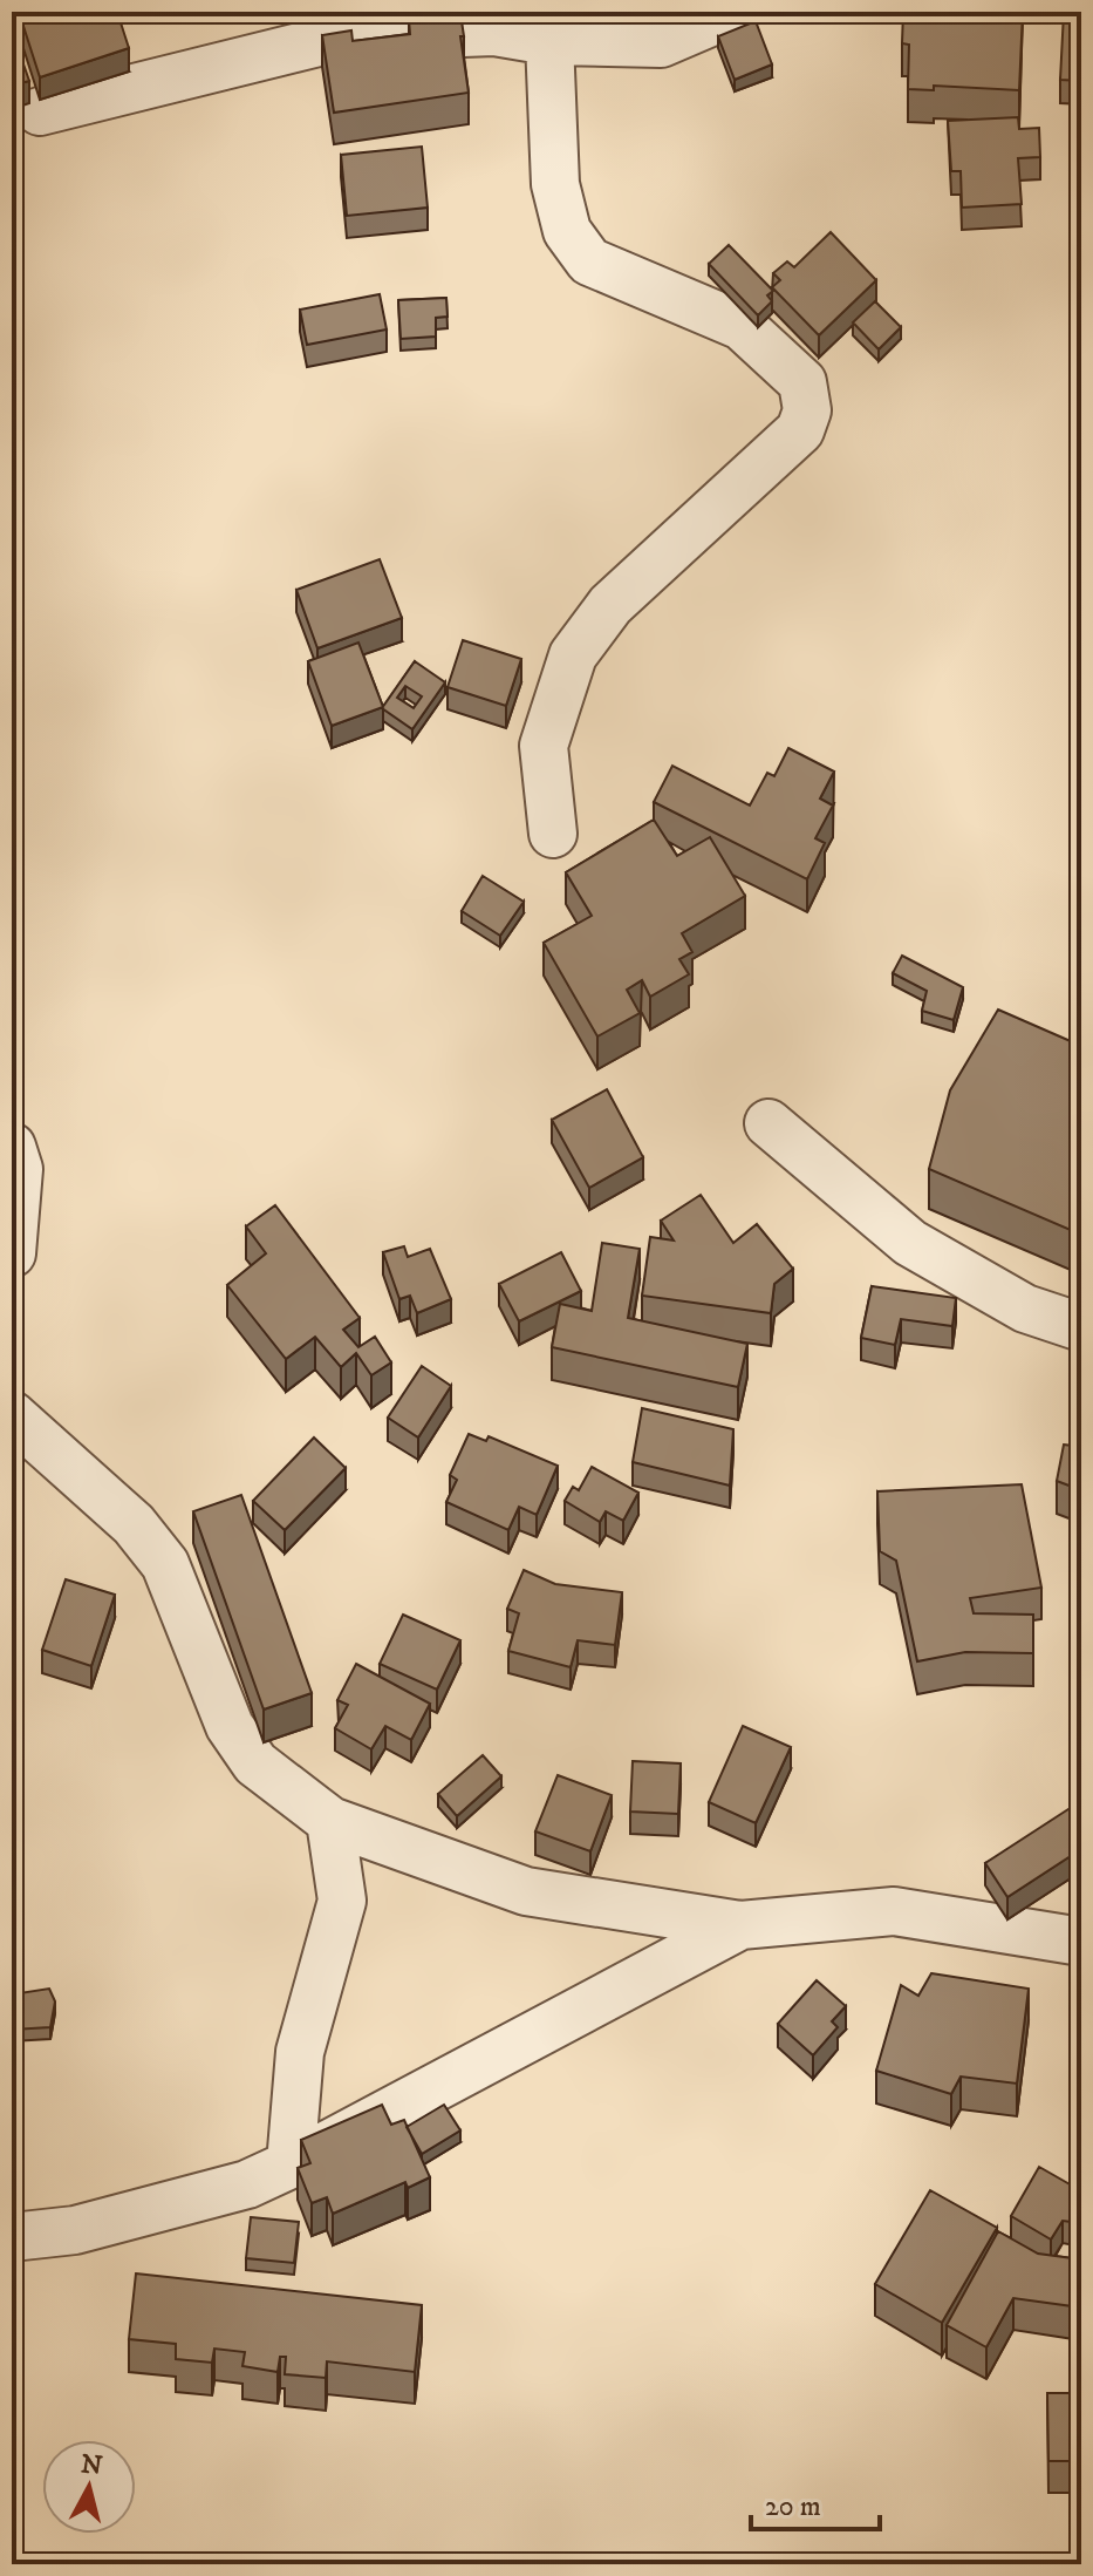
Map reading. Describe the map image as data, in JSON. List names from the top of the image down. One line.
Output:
{"scale_bar":"20 m","north":"top"}
